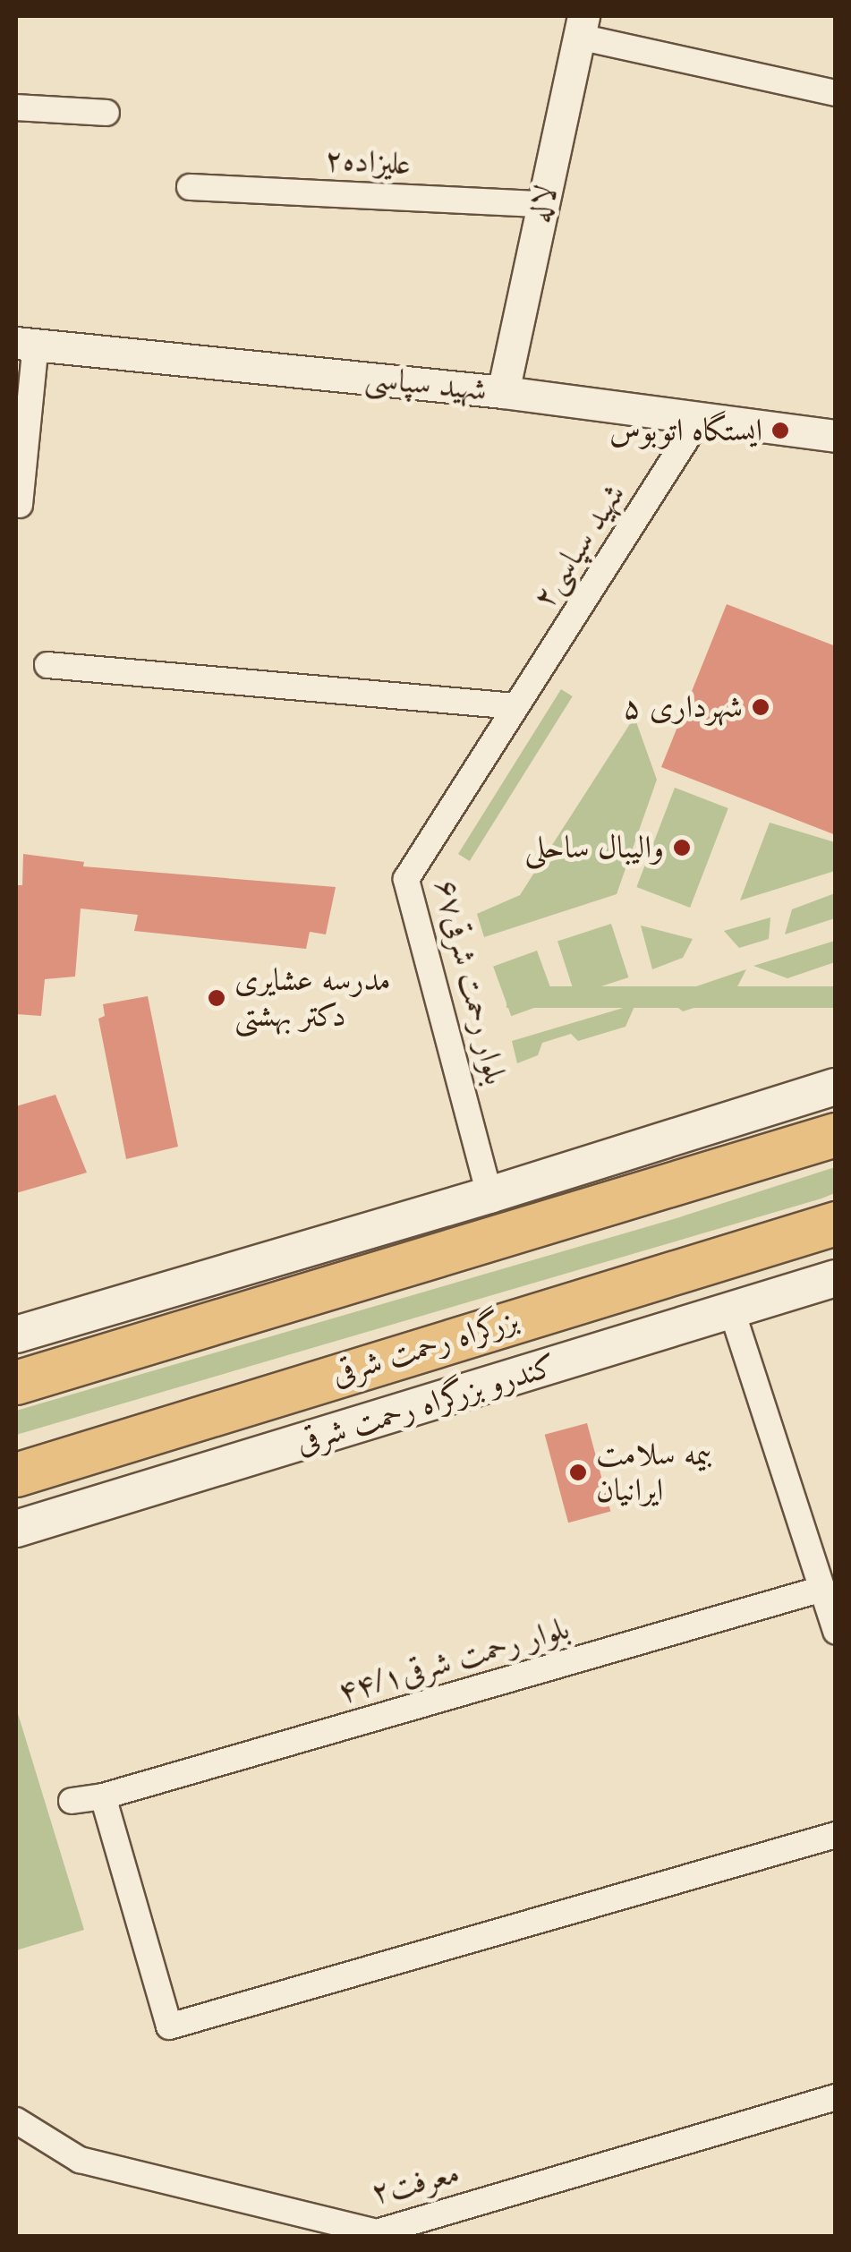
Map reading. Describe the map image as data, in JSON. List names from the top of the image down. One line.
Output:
{"streets":{"highway":["بزرگراه رحمت شرقی"],"main road":["کندرو بزرگراه رحمت شرقی"],"street":["علیزاده۲","لاله","شهید سپاسی","شهید سپاسی۲","بلوار رحمت شرقی۶۷","بلوار رحمت شرقی۴۴/۱","معرفت۲"]},"crossings":[["علیزاده۲","لاله"],["لاله","شهید سپاسی"],["شهید سپاسی","شهید سپاسی۲"],["شهید سپاسی۲","بلوار رحمت شرقی۶۷"]],"places":["ایستگاه اتوبوس","شهرداری ۵","والیبال ساحلی","مدرسه عشایری دکتر بهشتی","بیمه سلامت ایرانیان"]}
